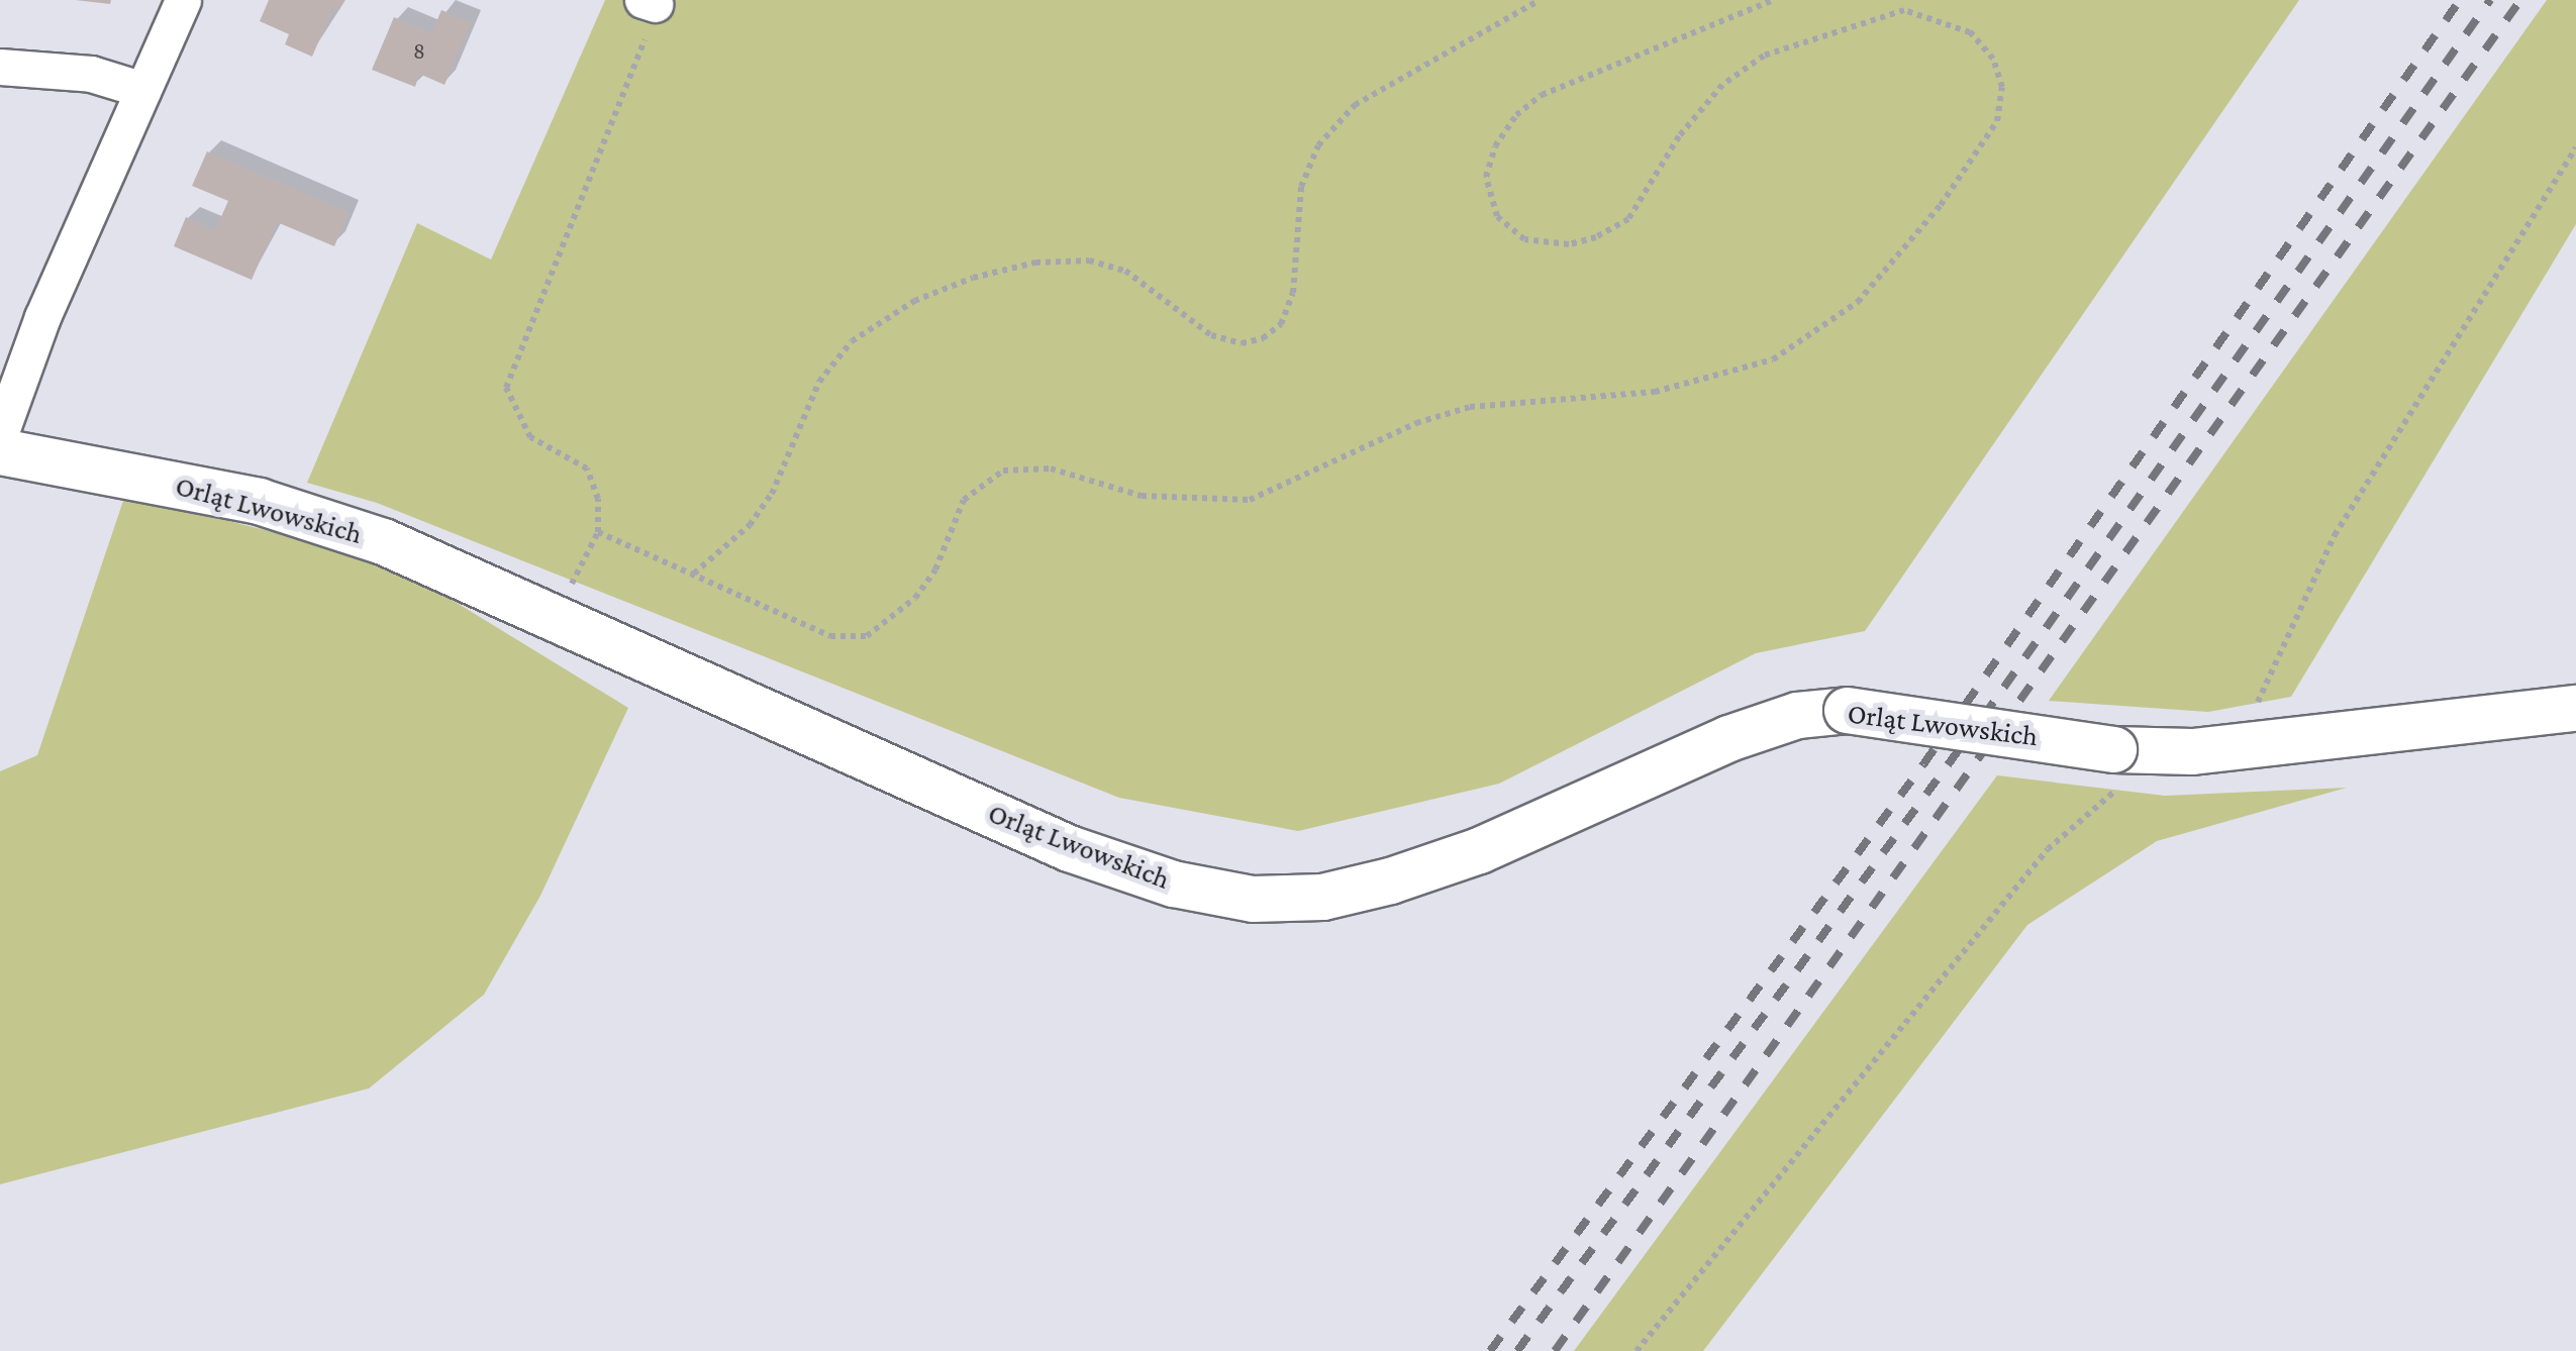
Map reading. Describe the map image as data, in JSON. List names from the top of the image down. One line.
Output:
{"streets":{"street":["Orląt Lwowskich"]},"house_numbers":["8"]}
